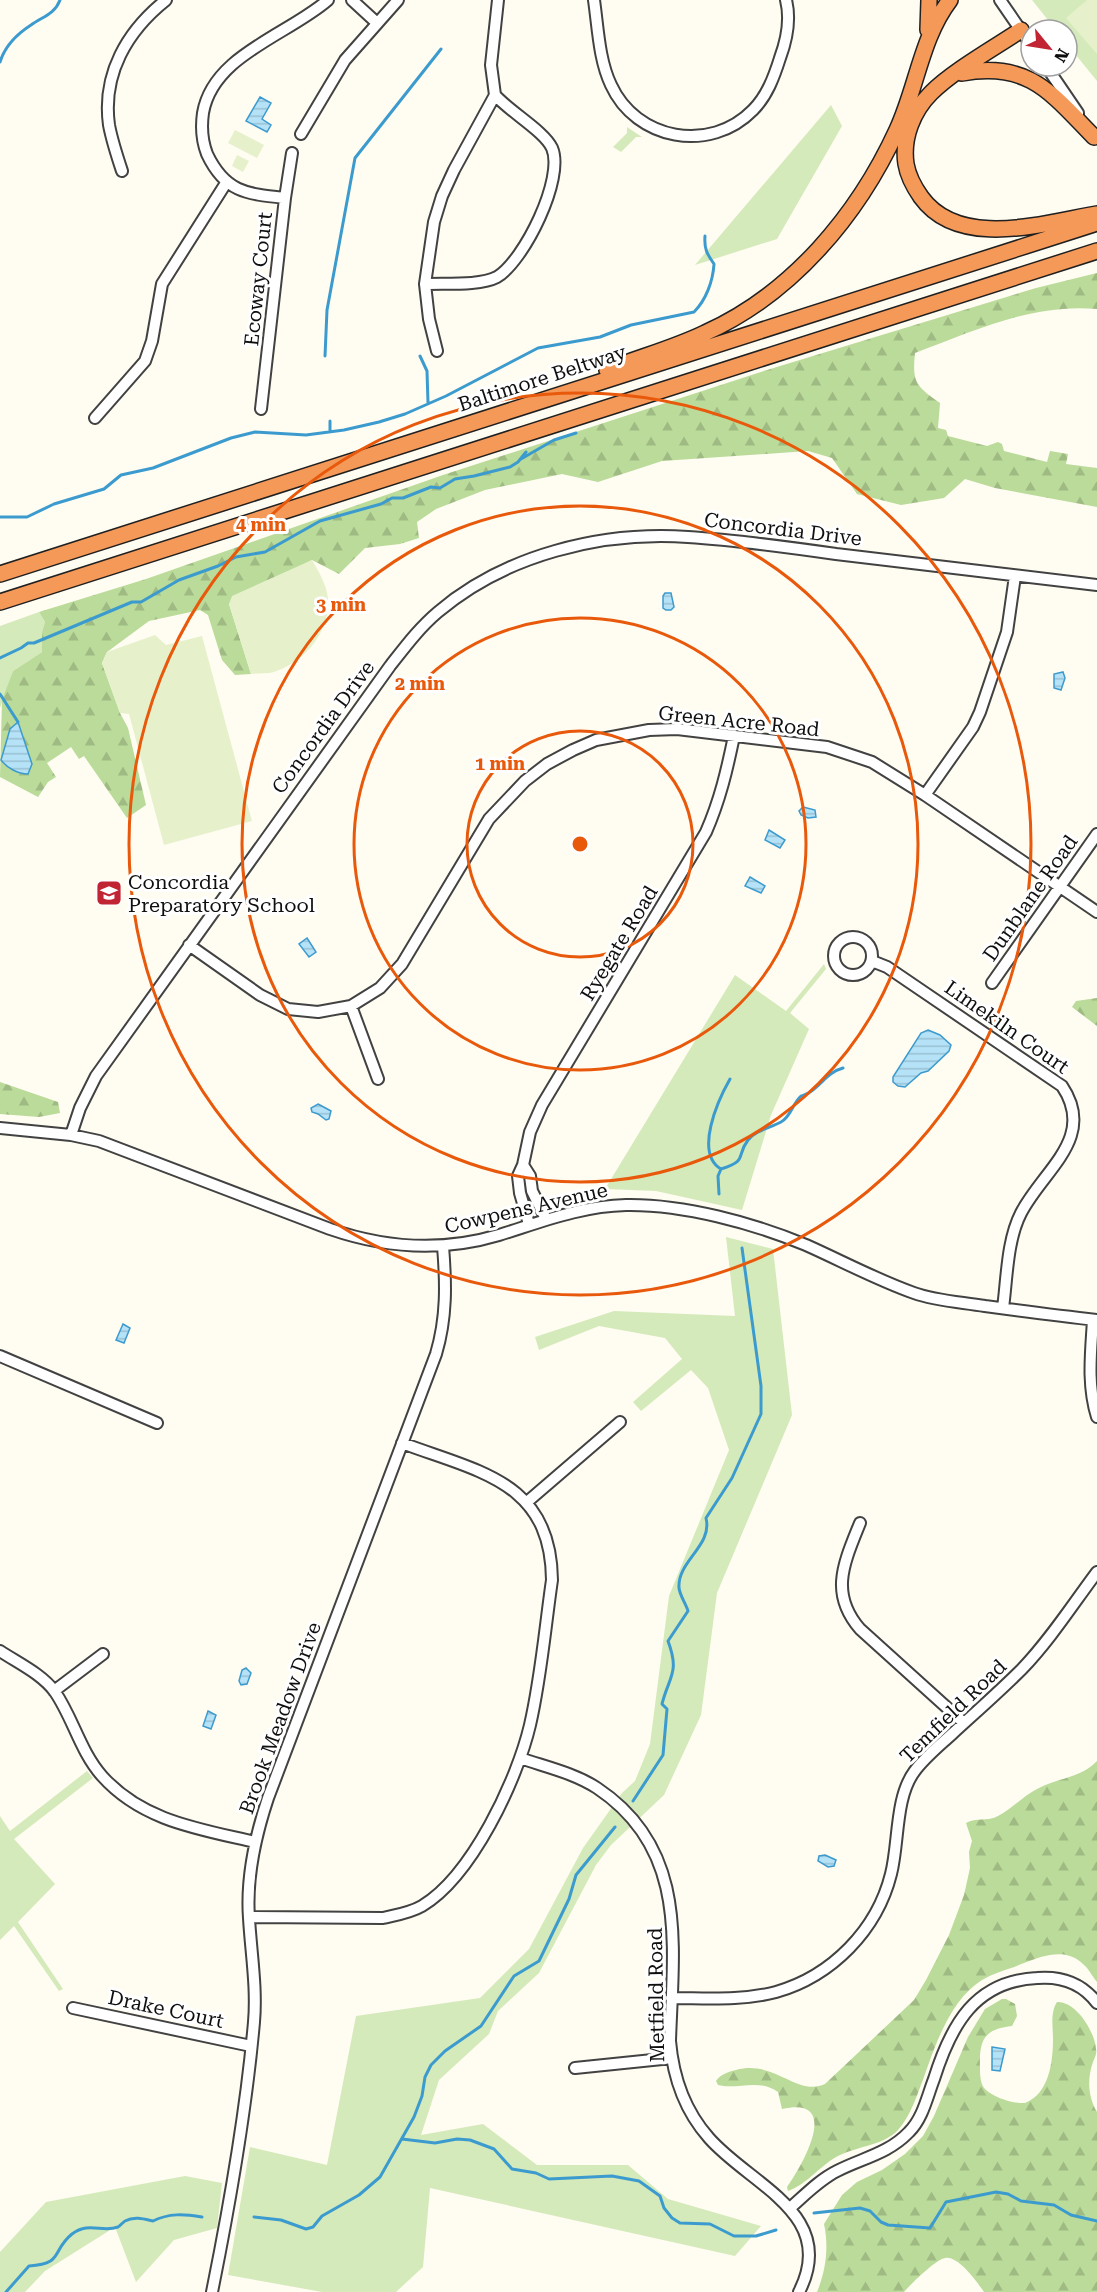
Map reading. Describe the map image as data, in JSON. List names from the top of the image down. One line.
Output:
{"streets":{"highway":["Baltimore Beltway"],"street":["Ecoway Court","Concordia Drive","Green Acre Road","Dunblane Road","Ryegate Road","Limekiln Court","Cowpens Avenue","Temfield Road","Brook Meadow Drive","Metfield Road","Drake Court"]},"crossings":[["Concordia Drive","Green Acre Road"],["Concordia Drive","Cowpens Avenue"],["Green Acre Road","Dunblane Road"],["Green Acre Road","Ryegate Road"],["Ryegate Road","Cowpens Avenue"],["Limekiln Court","Cowpens Avenue"],["Cowpens Avenue","Brook Meadow Drive"],["Temfield Road","Metfield Road"],["Brook Meadow Drive","Drake Court"]],"places":{"school or university":["Concordia Preparatory School"]},"north":"bottom right","rings":["4 min","3 min","2 min","1 min"]}
